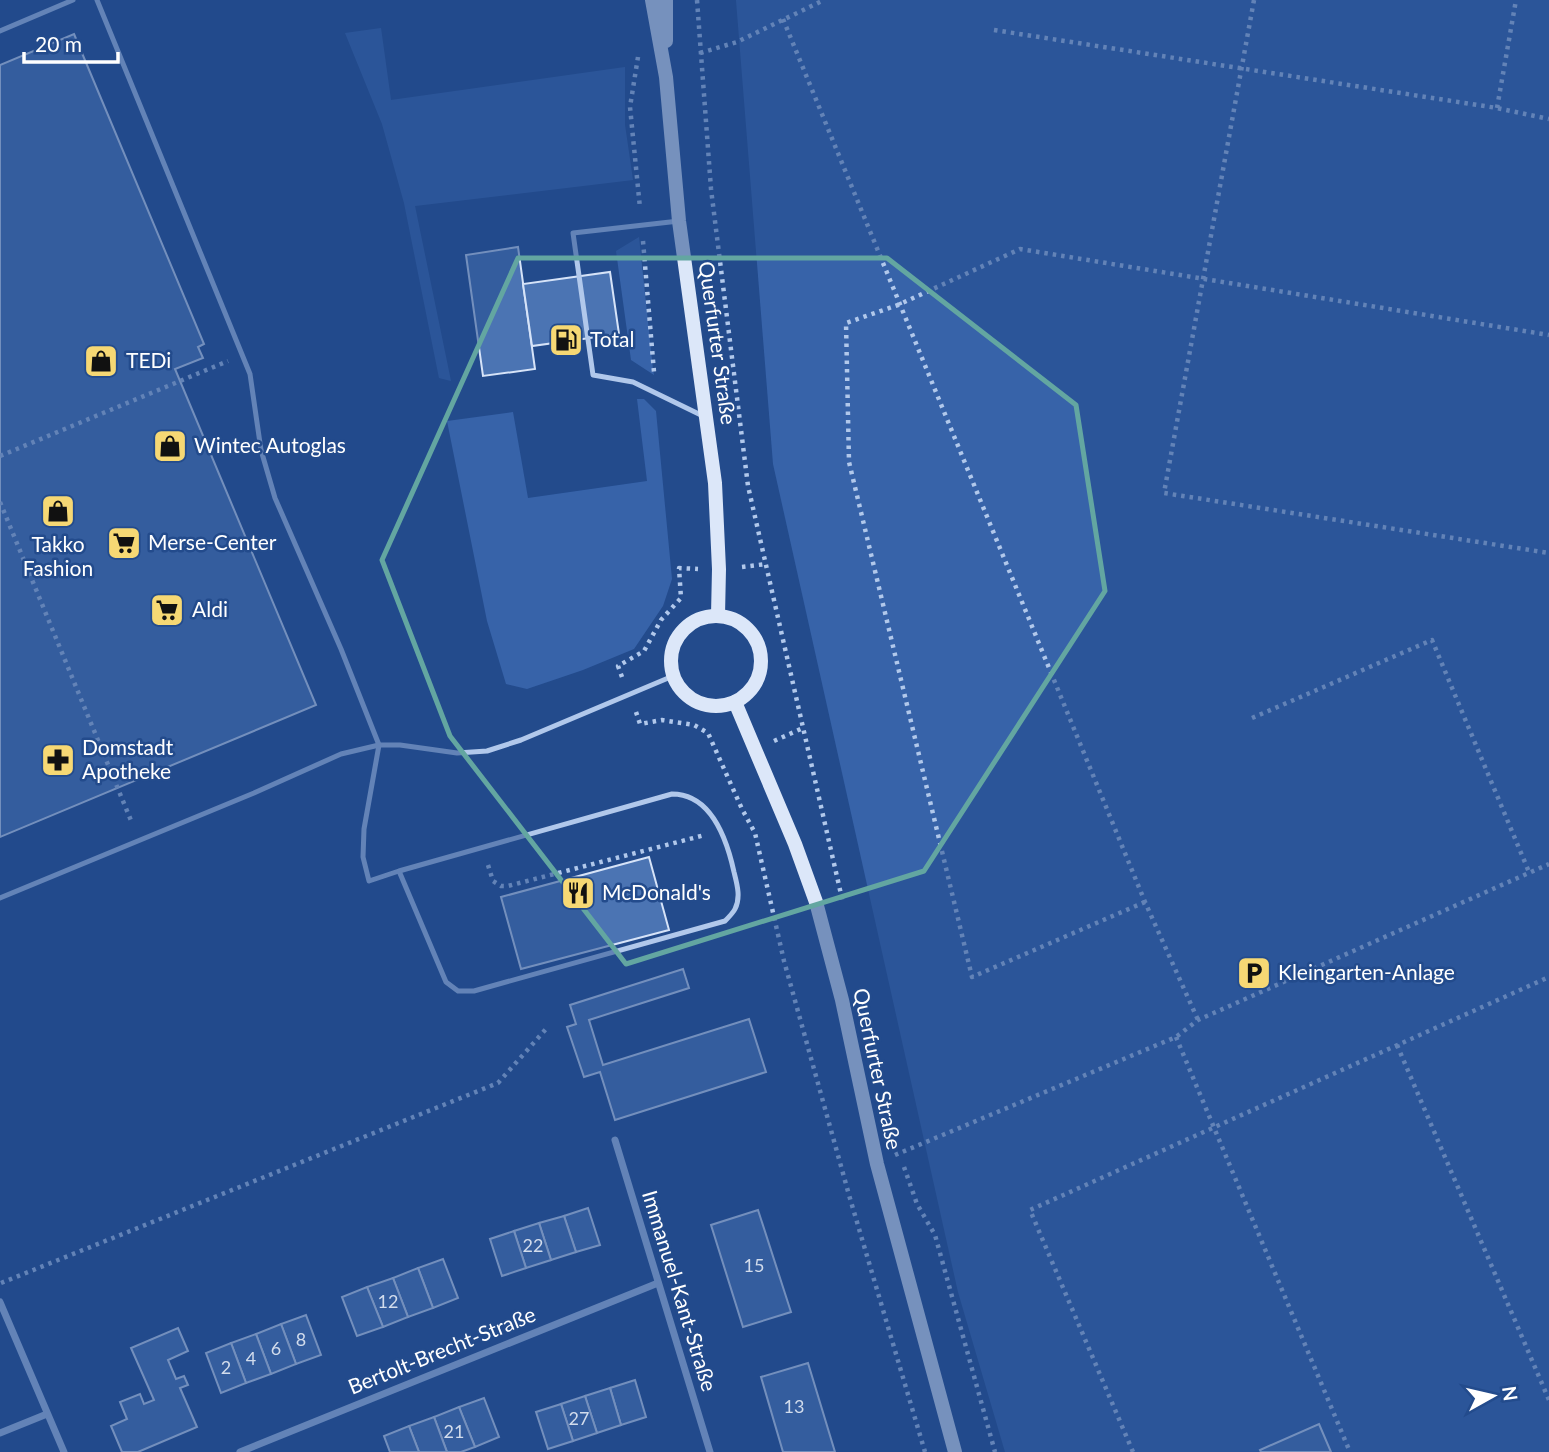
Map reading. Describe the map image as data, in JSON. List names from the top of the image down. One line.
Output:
{"streets":{"main road":["Querfurter Straße"],"street":["Immanuel-Kant-Straße","Bertolt-Brecht-Straße"]},"crossings":[["Immanuel-Kant-Straße","Bertolt-Brecht-Straße"]],"places":{"fuel station":["Total"],"shop":["TEDi","Wintec Autoglas","Takko Fashion"],"supermarket":["Merse-Center","Aldi"],"pharmacy":["Domstadt Apotheke"],"restaurant":["McDonald's"],"parking":["Kleingarten-Anlage"]},"house_numbers":["22","15","12","8","6","4","2","13","27","21"],"scale_bar":"20 m","north":"right"}
